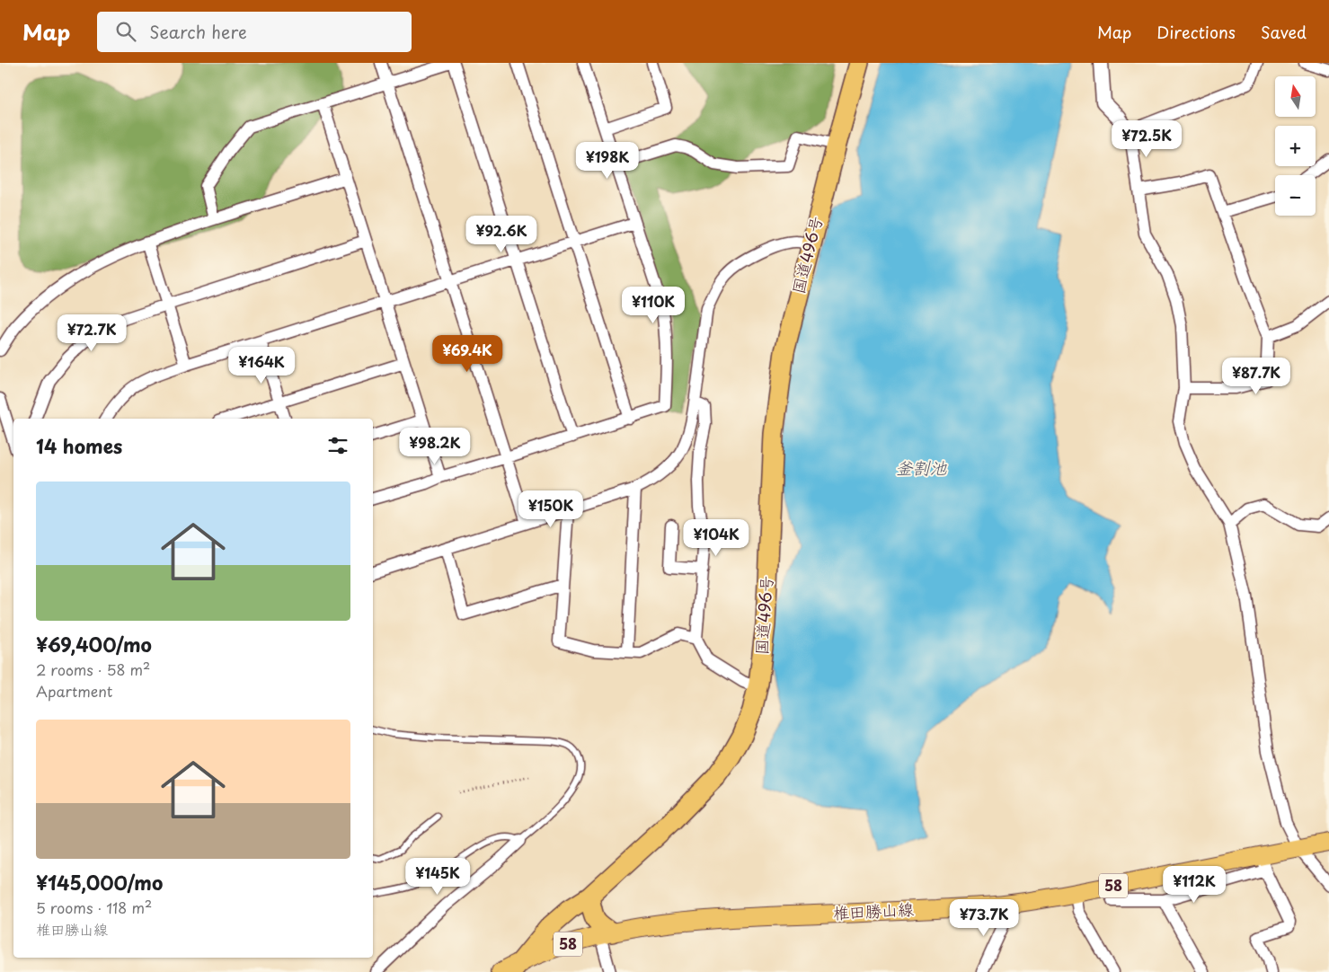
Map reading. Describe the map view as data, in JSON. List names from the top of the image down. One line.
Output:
{"streets":{"highway":["国道496号"],"main road":["58","椎田勝山線"]},"crossings":[["国道496号","椎田勝山線"]],"water":["釜割池"],"north":"top","page":{"header":"Map","search":"Search here","nav":["Map","Directions","Saved"],"map_buttons":["+","−"],"price":["¥72.5K","¥198K","¥92.6K","¥110K","¥72.7K","¥69.4K","¥164K","¥87.7K","¥98.2K","¥150K","¥104K","¥145K","¥112K","¥73.7K"],"heading":"14 homes","list":[{"name":"¥69,400/mo","note":"2 rooms · 58 m² · Apartment"},{"name":"¥145,000/mo","note":"5 rooms · 118 m² · 椎田勝山線"}]}}
